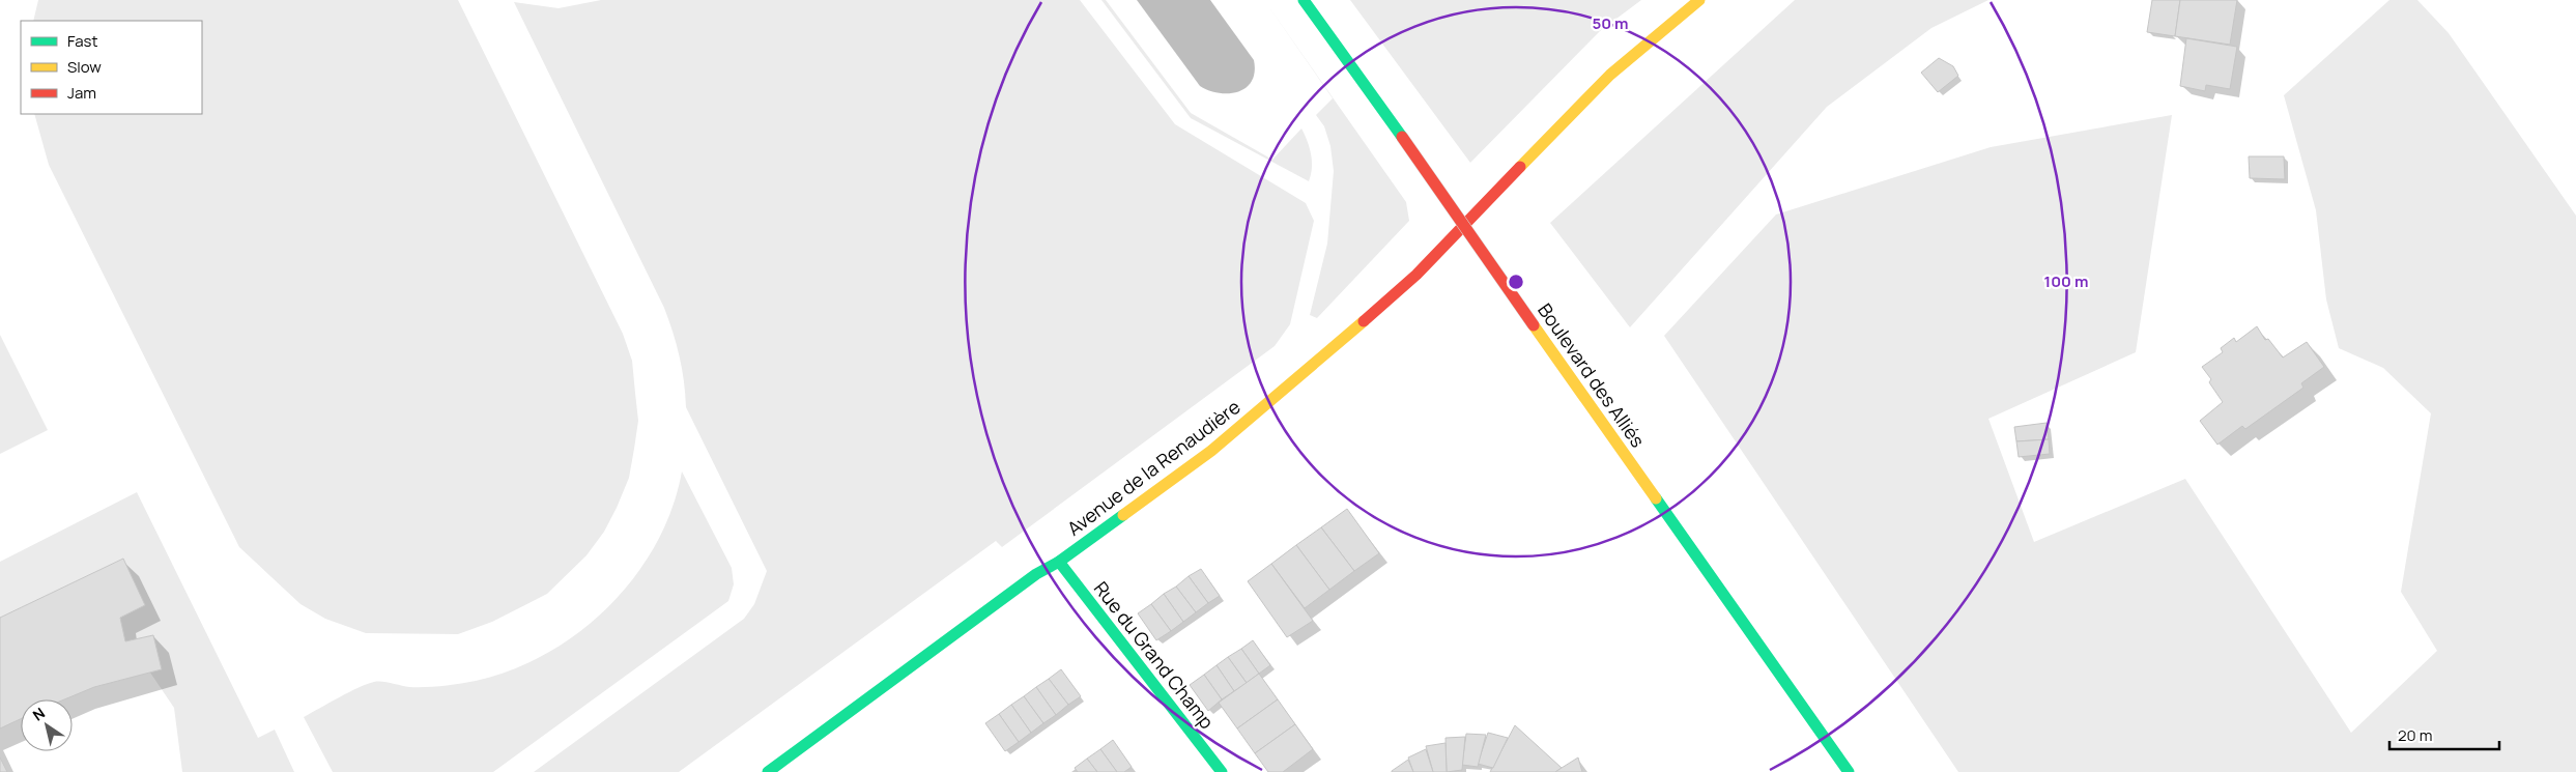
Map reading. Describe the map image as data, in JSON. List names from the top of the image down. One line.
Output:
{"streets":{"street":["Boulevard des Alliés","Avenue de la Renaudière","Rue du Grand Champ"]},"crossings":[["Avenue de la Renaudière","Rue du Grand Champ"]],"legend":["Fast","Slow","Jam"],"scale_bar":"20 m","north":"top left","rings":["50 m","100 m"]}
